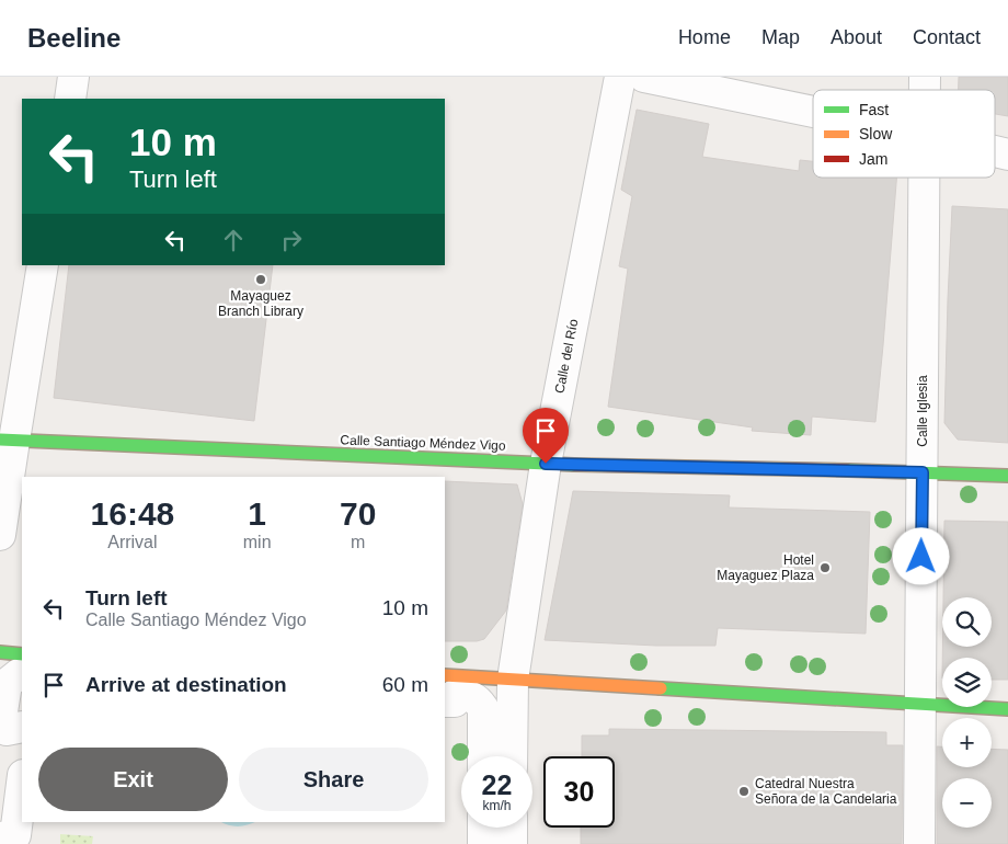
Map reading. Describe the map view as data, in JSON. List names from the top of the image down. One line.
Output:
{"streets":{"main road":["Calle Santiago Méndez Vigo"],"street":["Calle del Río","Calle Iglesia"]},"crossings":[["Calle del Río","Calle Santiago Méndez Vigo"],["Calle Iglesia","Calle Santiago Méndez Vigo"]],"places":["Mayaguez Branch Library","Hotel Mayaguez Plaza","Catedral Nuestra Señora de la Candelaria"],"legend":["Fast","Slow","Jam"],"page":{"header":"Beeline","nav":["Home","Map","About","Contact"],"turn":["10 m","Turn left"],"eta":["16:48","Arrival","1","min","70","m"],"list":[{"name":"Turn left","note":"Calle Santiago Méndez Vigo","value":"10 m"},{"name":"Arrive at destination","value":"60 m"}],"map_buttons":["+","−"],"buttons":["Exit","Share"],"speed":"22 km/h","limit":"30"}}
